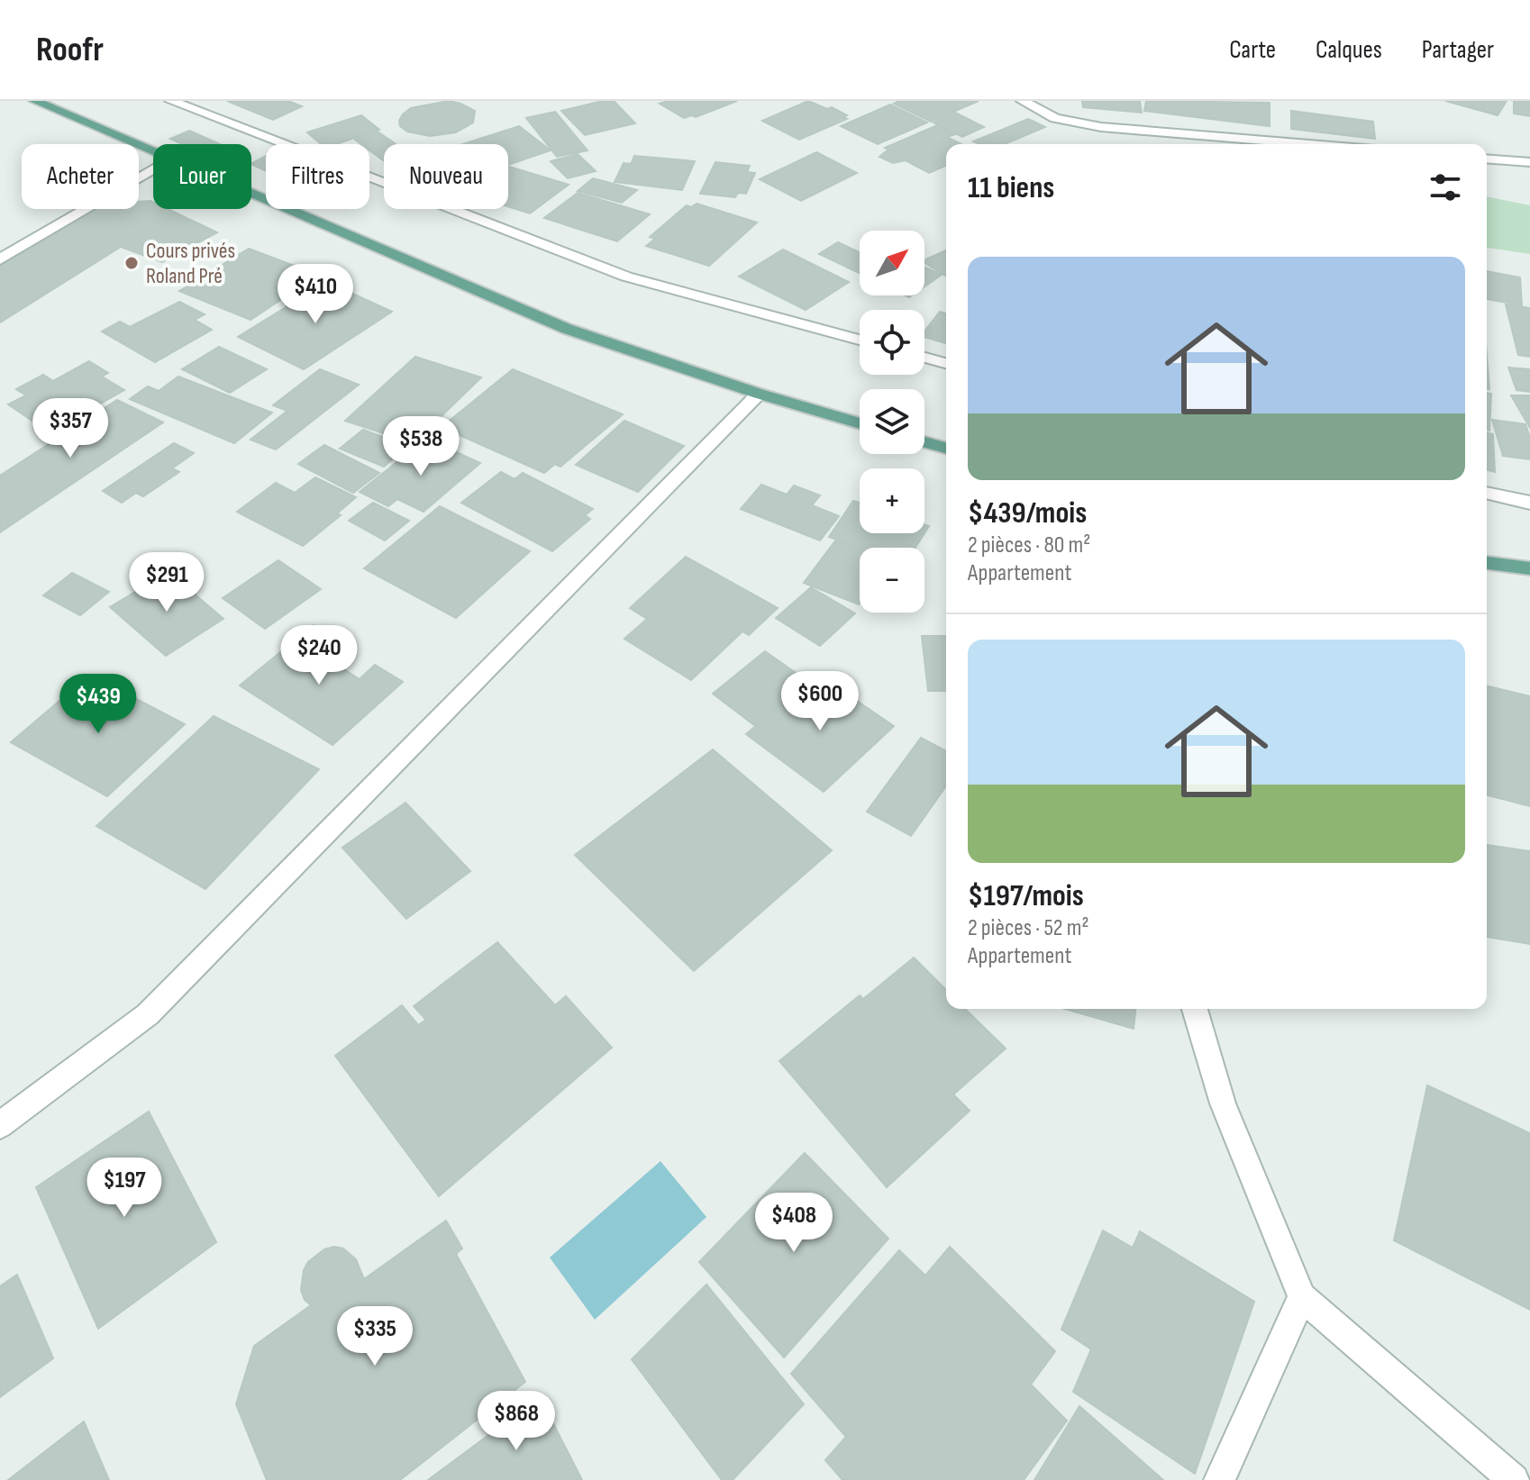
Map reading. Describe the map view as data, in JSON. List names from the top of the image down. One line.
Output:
{"places":["Cours privés Roland Pré"],"north":"top right","page":{"header":"Roofr","nav":["Carte","Calques","Partager"],"chip":["Acheter","Louer","Filtres","Nouveau"],"heading":"11 biens","map_buttons":["+","−"],"list":[{"name":"$439/mois","note":"2 pièces · 80 m² · Appartement"},{"name":"$197/mois","note":"2 pièces · 52 m² · Appartement"}],"price":["$410","$357","$538","$291","$240","$600","$439","$197","$408","$335","$868"]}}
